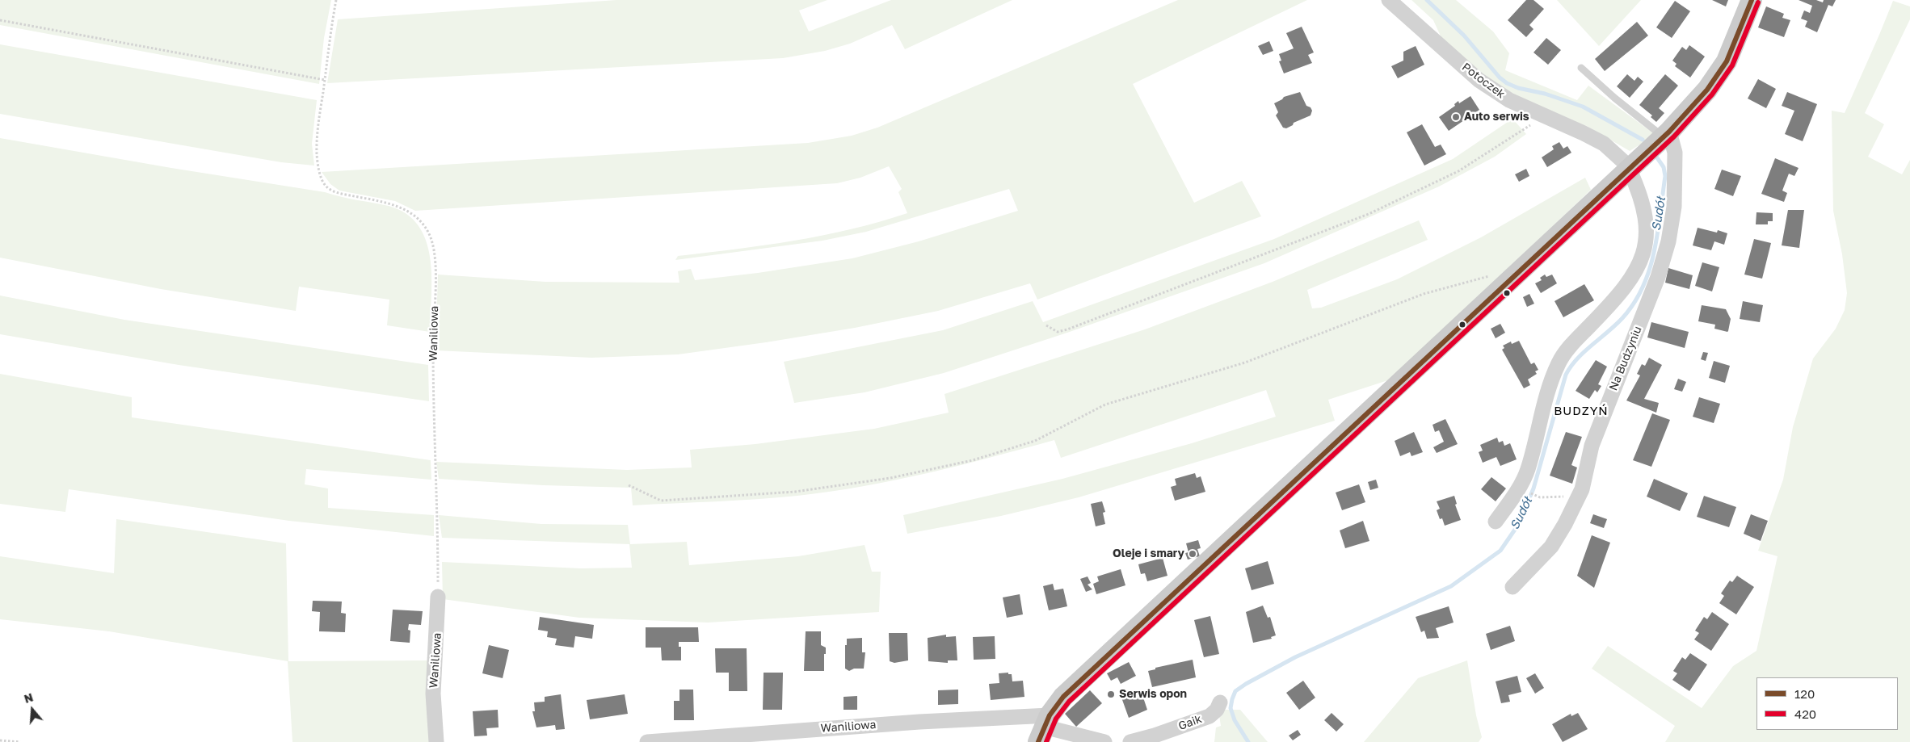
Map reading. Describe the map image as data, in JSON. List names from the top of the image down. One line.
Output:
{"streets":{"street":["Potoczek","Waniliowa","Na Budzyniu","Gaik"]},"districts":["BUDZYŃ"],"water":["Sudół"],"places":["Auto serwis","Oleje i smary","Serwis opon"],"lines":["transit line 120","transit line 420"],"legend":["120","420"],"north":"top"}
